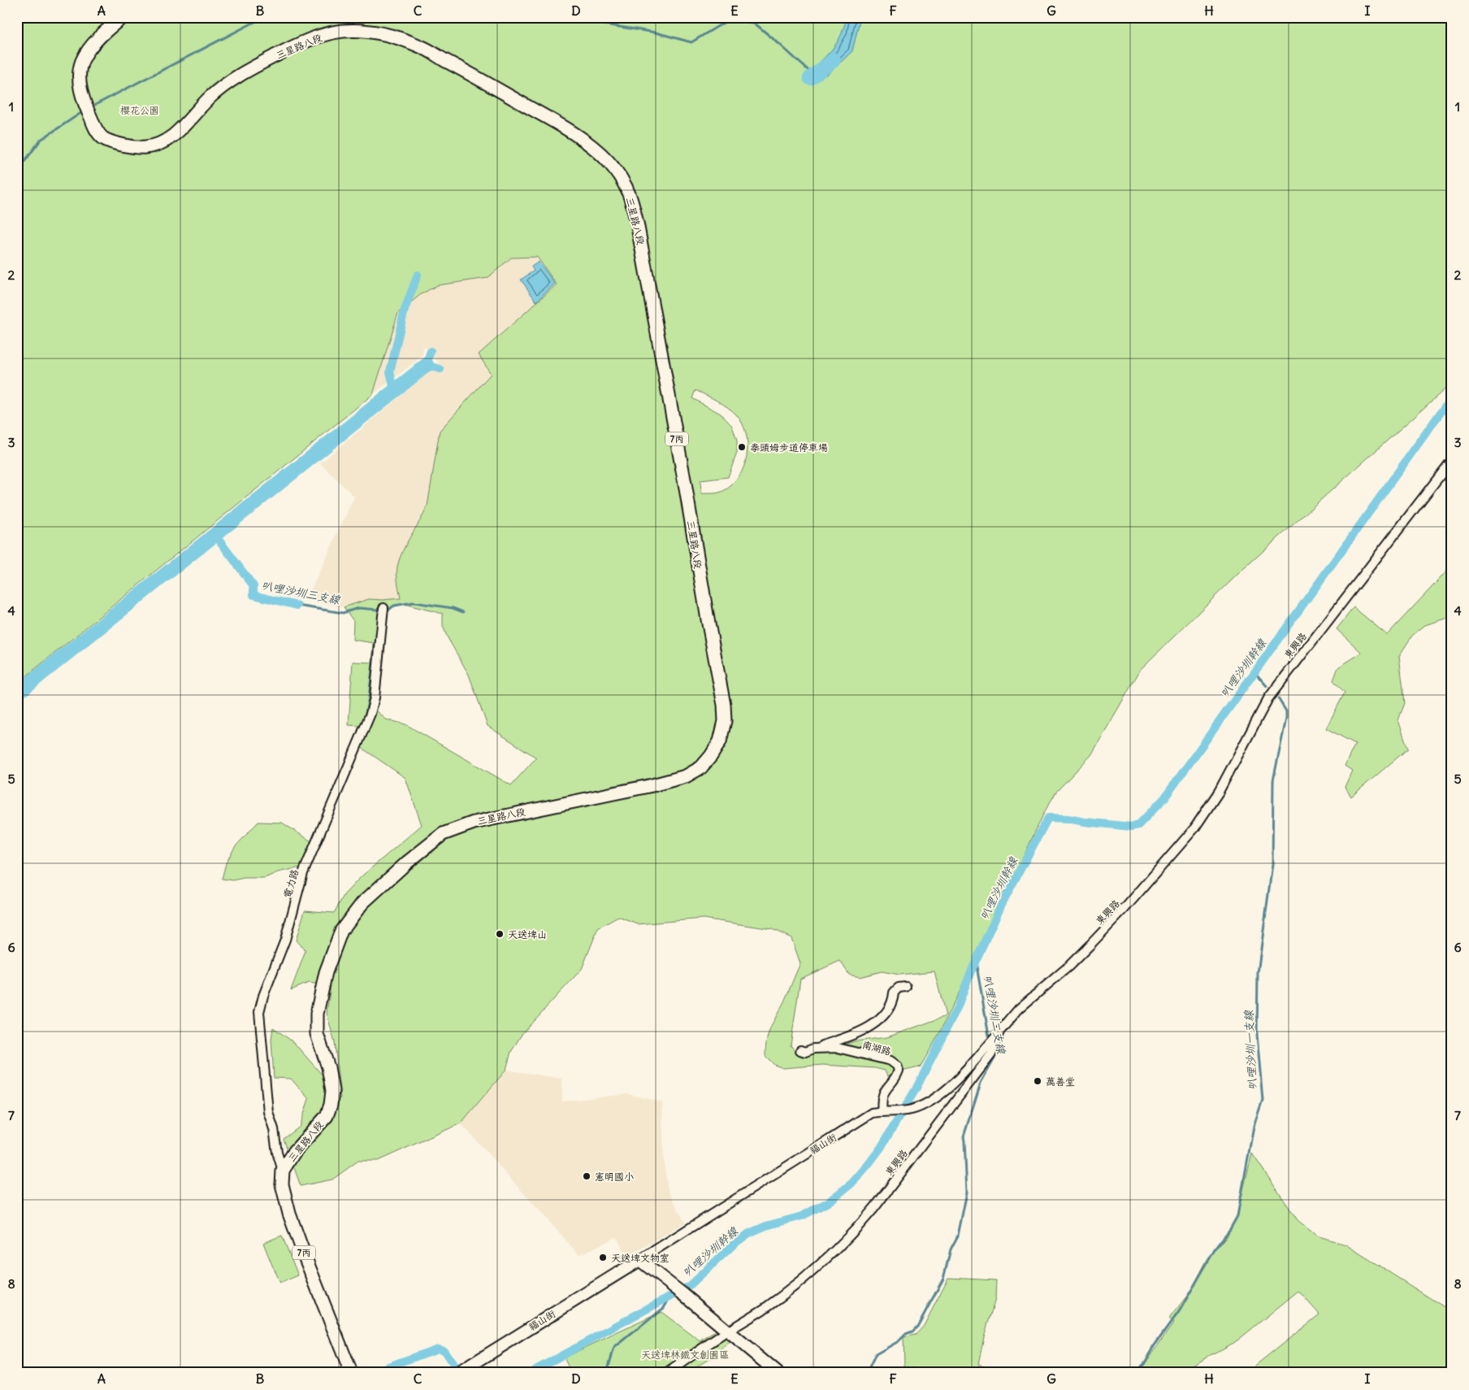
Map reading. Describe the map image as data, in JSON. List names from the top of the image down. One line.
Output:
{"streets":{"main road":["三星路八段","7丙"],"street":["東興路","電力路","南湖路","福山街"]},"crossings":[["三星路八段","電力路"],["東興路","福山街"],["南湖路","福山街"]],"water":["叭哩沙圳三支線","叭哩沙圳幹線","叭哩沙圳二支線","叭哩沙圳一支線"],"parks":["櫻花公園","天送埤林鐵文創園區"],"places":["拳頭姆步道停車場","天送埤山","萬善堂","憲明國小","天送埤文物室"],"grid":{"columns":["A","B","C","D","E","F","G","H","I"],"rows":["1","2","3","4","5","6","7","8"]}}
